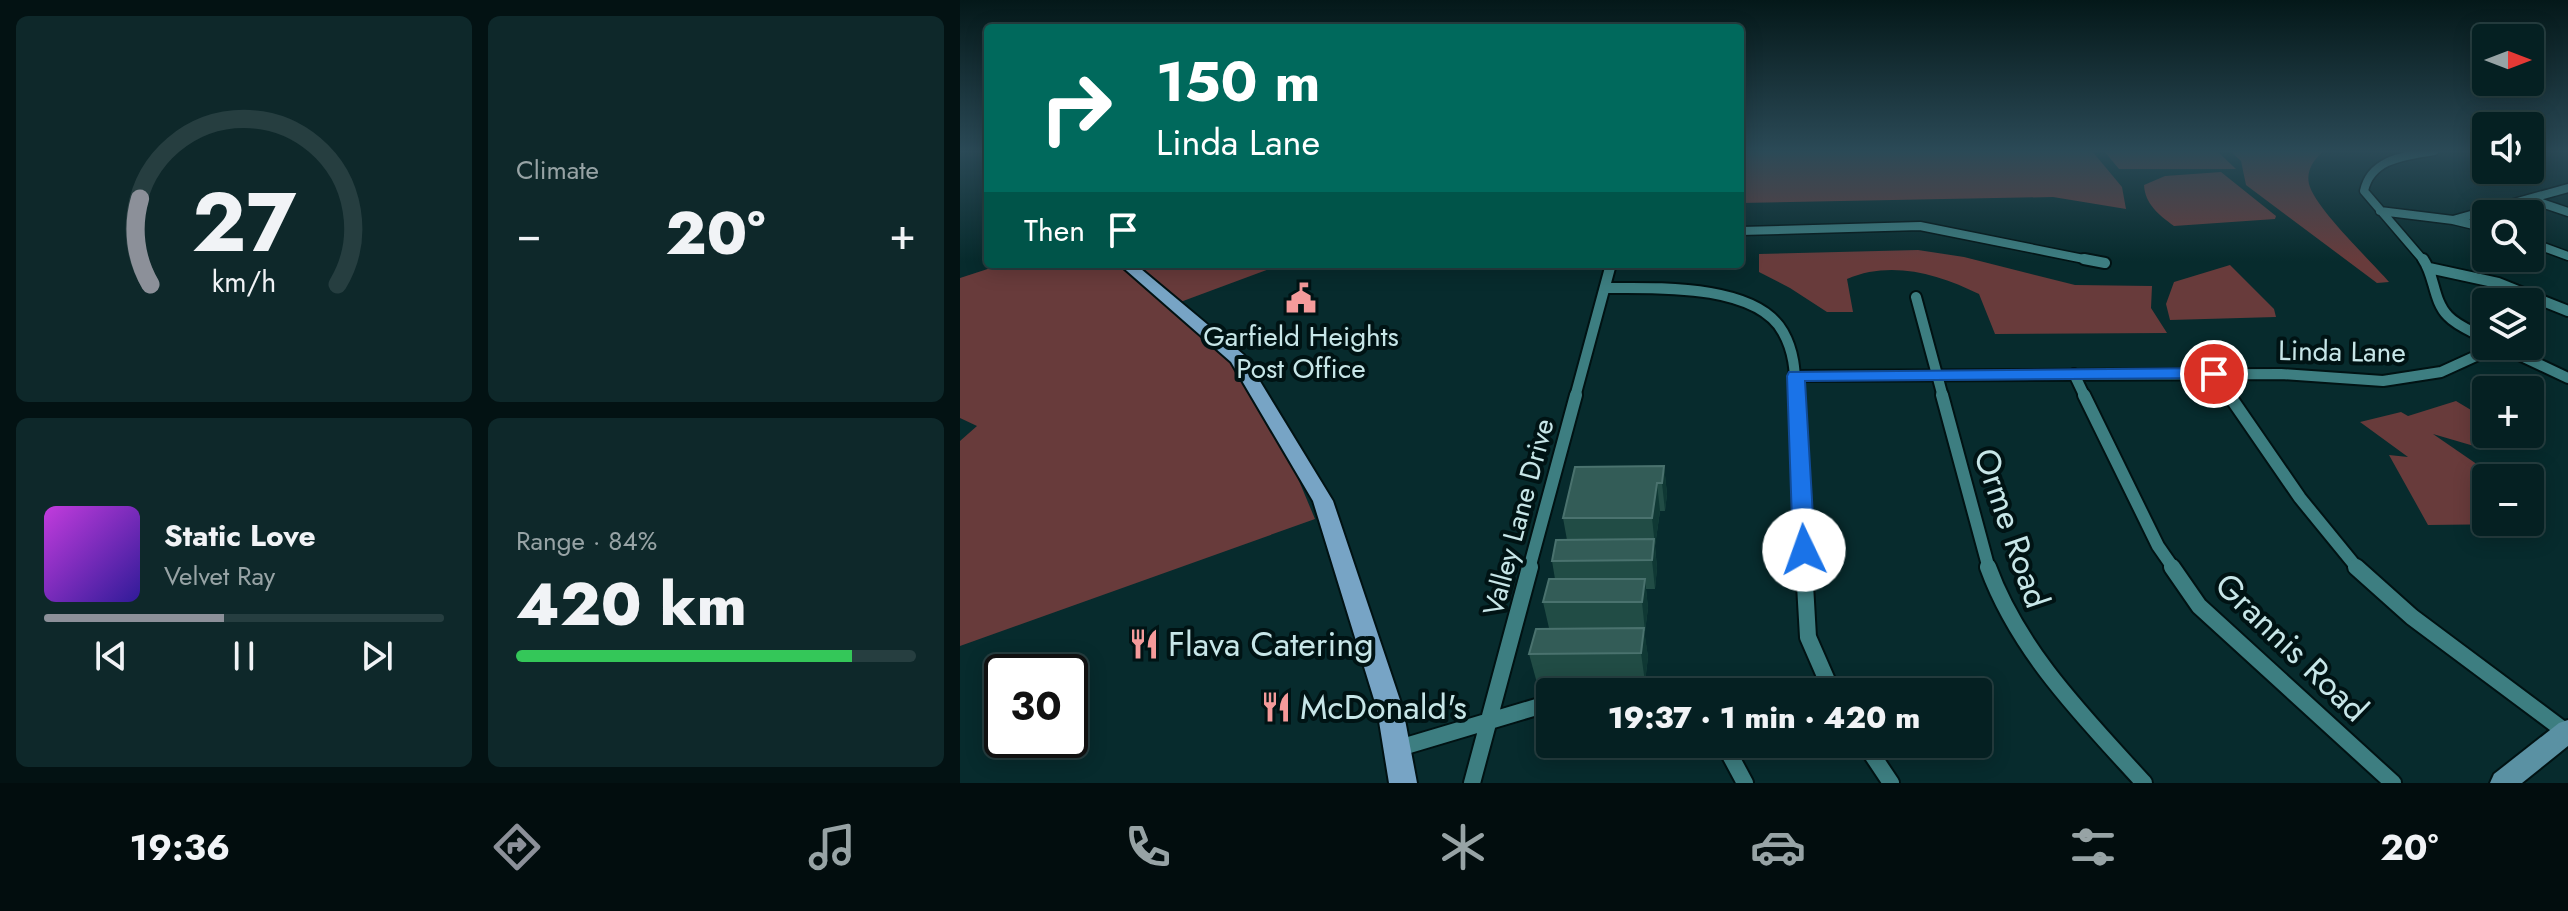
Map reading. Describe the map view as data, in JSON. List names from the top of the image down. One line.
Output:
{"streets":{"street":["Linda Lane","Valley Lane Drive","Orme Road","Grannis Road"]},"crossings":[["Linda Lane","Orme Road"],["Linda Lane","Grannis Road"]],"places":{"public building":["Garfield Heights Post Office"],"restaurant":["Flava Catering","McDonald's"]},"north":"right","page":{"tile":["Climate",["Range · 84%","420 km"]],"map_buttons":["+","−"],"turn":["150 m","Linda Lane"],"then":"Then","heat":["−","20°","+"],"song":["Static Love","Velvet Ray"],"limit":"30","trip":"19:37 · 1 min · 420 m","tabs":["19:36","20°"],"gauge":["27","km/h"]}}
